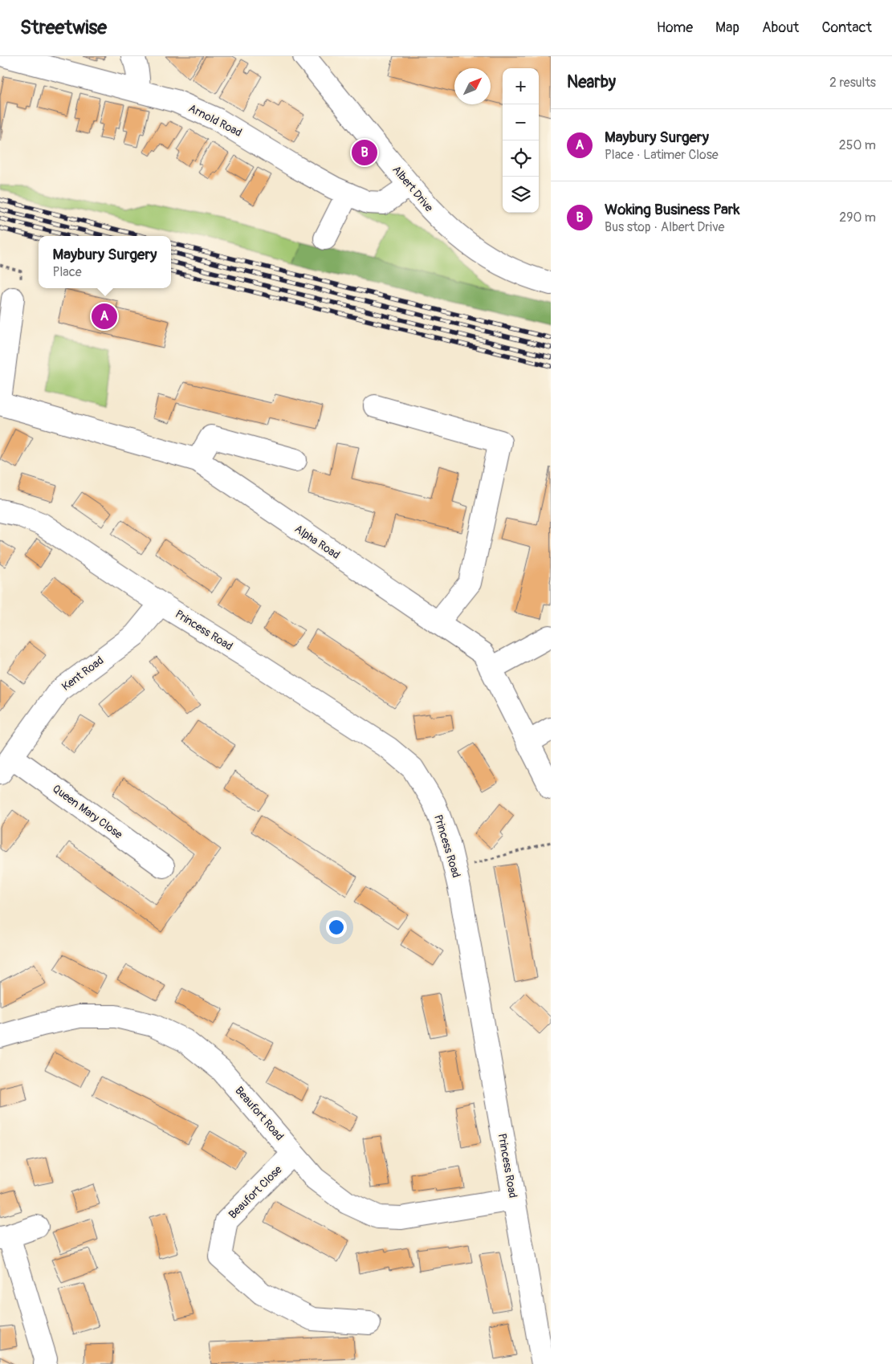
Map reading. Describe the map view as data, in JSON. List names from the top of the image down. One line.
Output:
{"streets":{"street":["Arnold Road","Albert Drive","Alpha Road","Princess Road","Kent Road","Queen Mary Close","Beaufort Road","Beaufort Close"]},"crossings":[["Arnold Road","Albert Drive"],["Princess Road","Kent Road"],["Princess Road","Beaufort Road"],["Kent Road","Queen Mary Close"],["Beaufort Road","Beaufort Close"]],"north":"top right","page":{"header":"Streetwise","nav":["Home","Map","About","Contact"],"heading":["Nearby","2 results"],"map_buttons":["+","−"],"list":[{"mark":"A","name":"Maybury Surgery","note":"Place · Latimer Close","value":"250 m"},{"mark":"B","name":"Woking Business Park","note":"Bus stop · Albert Drive","value":"290 m"}],"pins":["B","A"],"popup":["Maybury Surgery","Place"]}}
